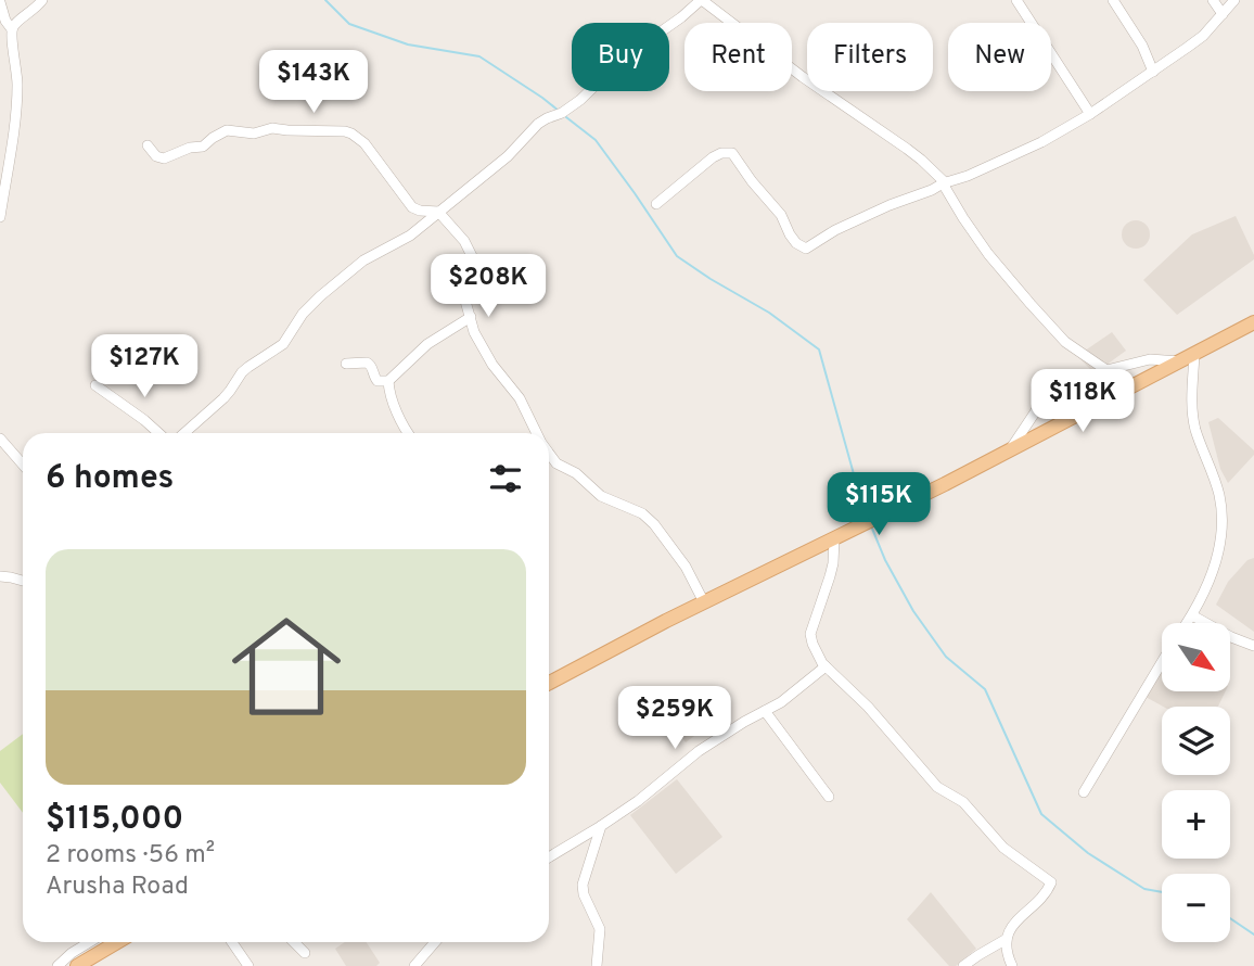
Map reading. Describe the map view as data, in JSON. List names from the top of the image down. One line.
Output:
{"north":"bottom right","page":{"chip":["Buy","Rent","Filters","New"],"price":["$143K","$208K","$127K","$118K","$115K","$259K"],"heading":"6 homes","list":[{"name":"$115,000","note":"2 rooms · 56 m² · Arusha Road"}],"map_buttons":["+","−"]}}
